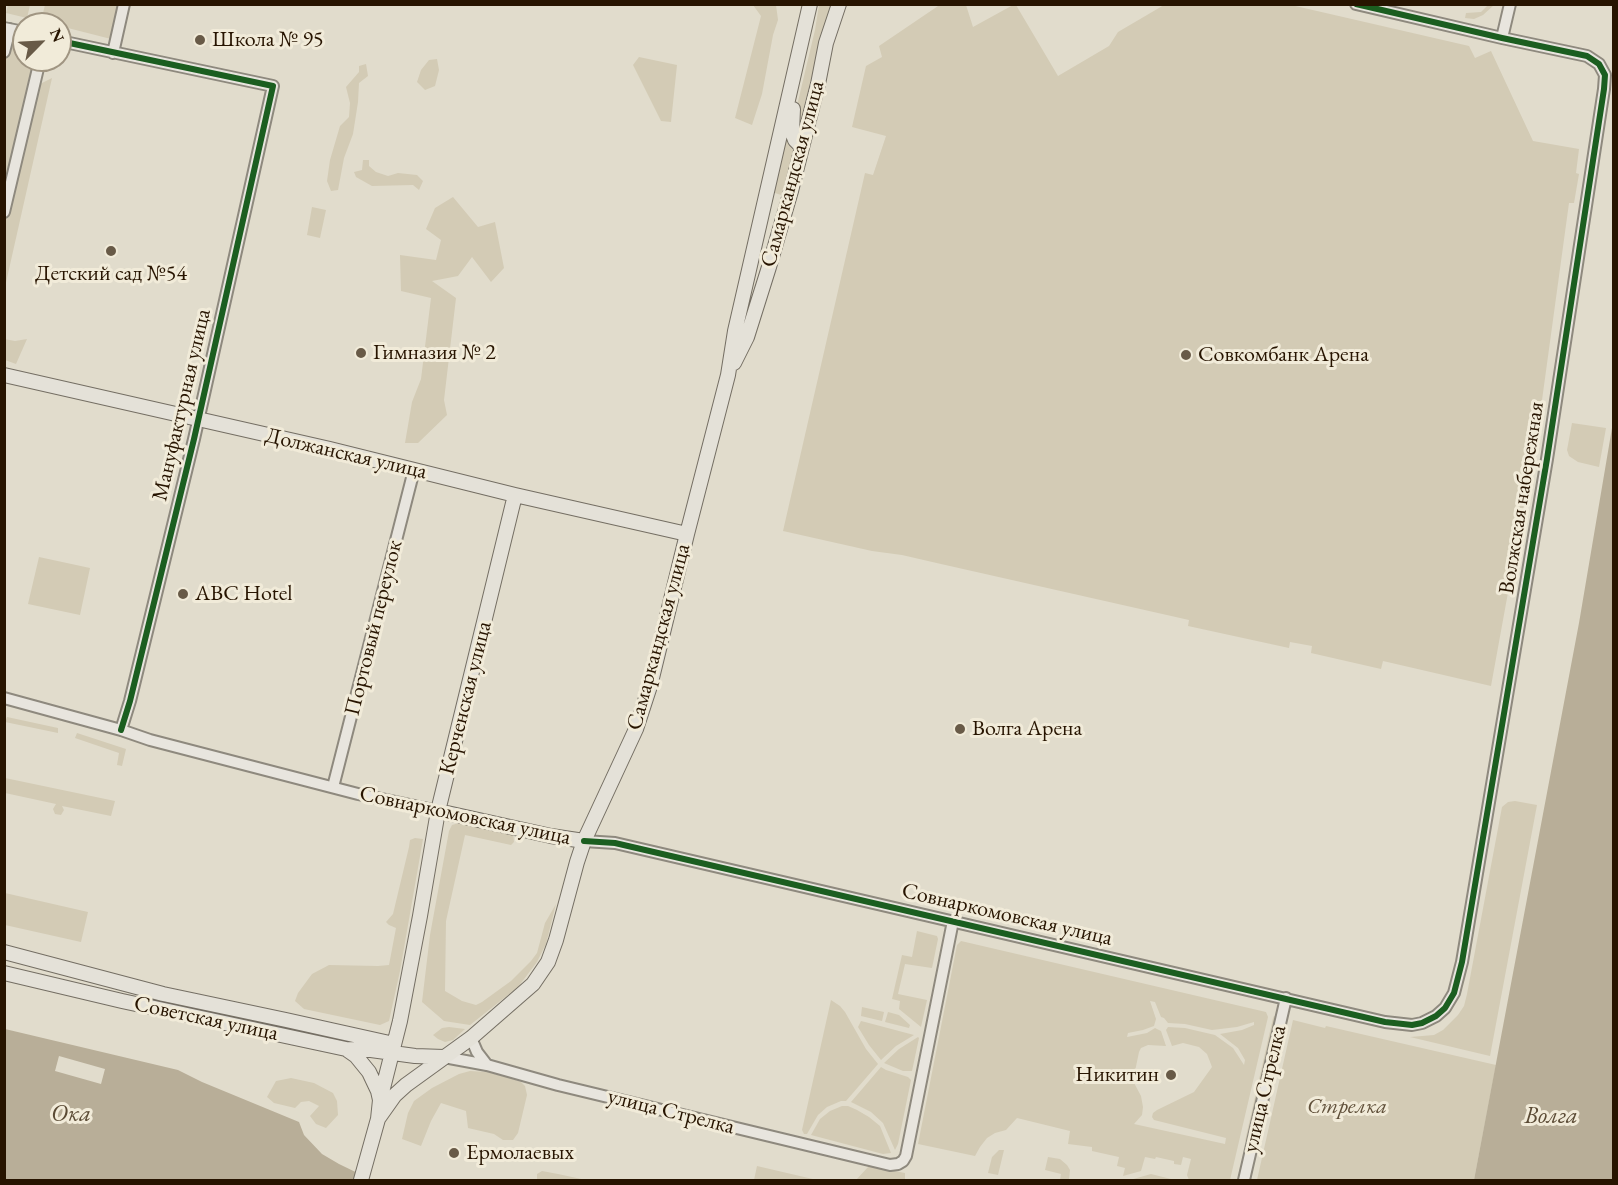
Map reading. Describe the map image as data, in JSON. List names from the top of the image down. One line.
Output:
{"streets":{"main road":["Самаркандская улица","Должанская улица","Керченская улица","Совнаркомовская улица","Советская улица"],"street":["Мануфактурная улица","Волжская набережная","Портовый переулок","улица Стрелка"]},"crossings":[["Самаркандская улица","Должанская улица"],["Самаркандская улица","Керченская улица"],["Самаркандская улица","Совнаркомовская улица"],["Самаркандская улица","улица Стрелка"],["Мануфактурная улица","Должанская улица"],["Мануфактурная улица","Совнаркомовская улица"],["Должанская улица","Портовый переулок"],["Должанская улица","Керченская улица"],["Волжская набережная","Совнаркомовская улица"],["Портовый переулок","Совнаркомовская улица"],["Керченская улица","Совнаркомовская улица"],["Керченская улица","Советская улица"],["Совнаркомовская улица","улица Стрелка"]],"water":["Ока","Волга"],"parks":["Стрелка"],"places":["Школа № 95","Детский сад №54","Гимназия № 2","Совкомбанк Арена","ABC Hotel","Волга Арена","Никитин","Ермолаевых"],"north":"top right"}
